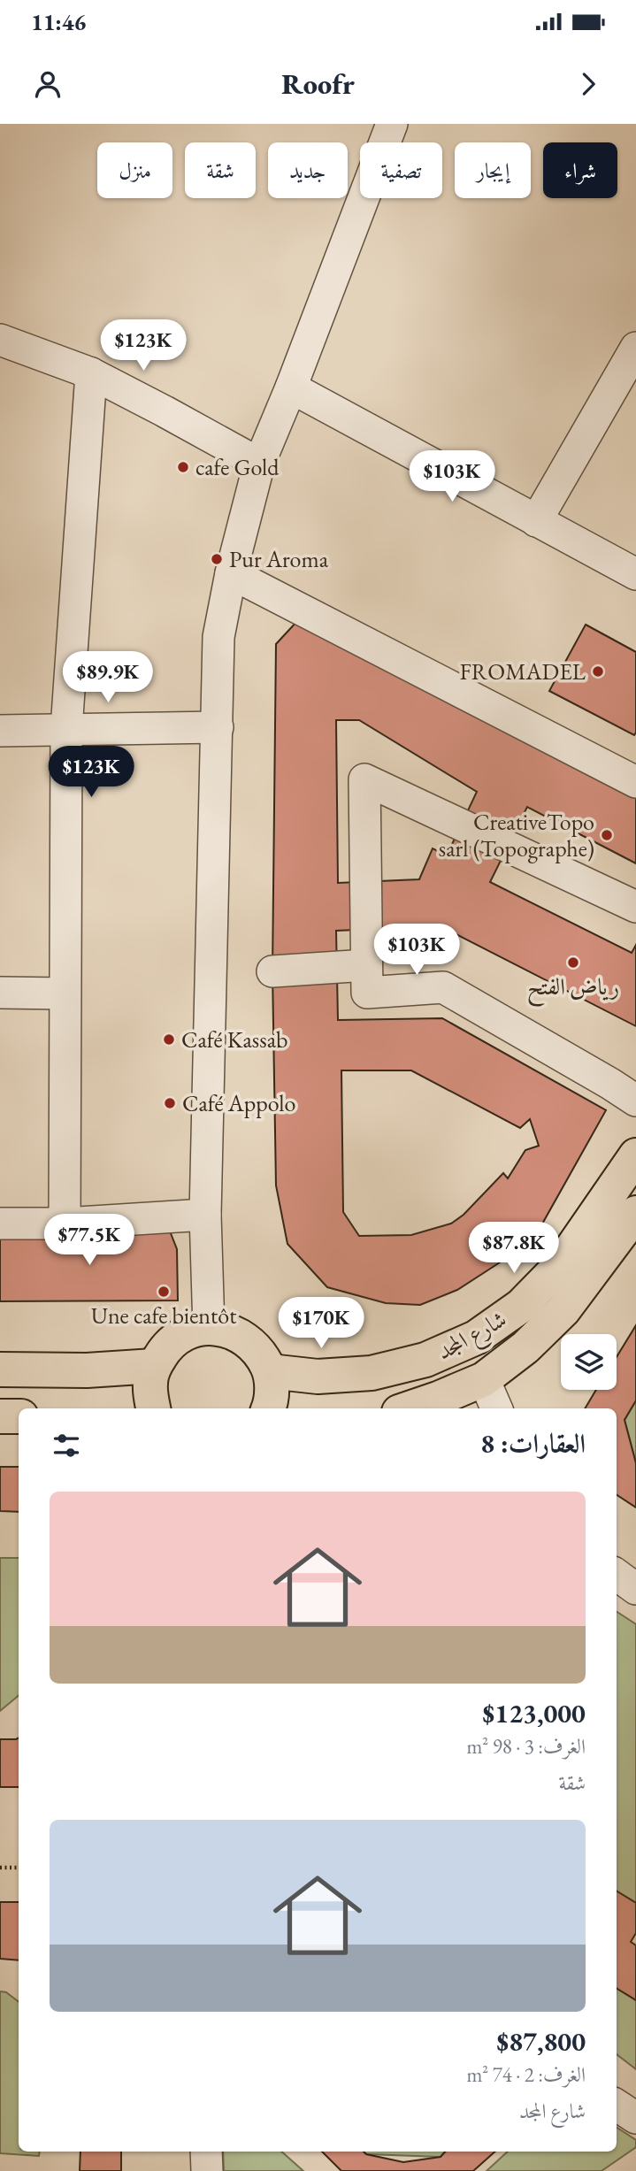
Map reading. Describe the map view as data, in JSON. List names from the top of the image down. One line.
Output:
{"streets":{"main road":["شارع المجد"]},"places":["cafe Gold","Pur Aroma","FROMADEL","CreativeTopo sarl (Topographe)","رياض الفتح","Café Kassab","Café Appolo","Une cafe bientôt"],"page":{"status":"11:46","header":"Roofr","chip":["شراء","إيجار","تصفية","جديد","شقة","منزل"],"price":["$123K","$103K","$89.9K","$123K","$103K","$77.5K","$87.8K","$170K"],"heading":"العقارات: 8","list":[{"name":"$123,000","note":"الغرف: 3 · 98 m² · شقة"},{"name":"$87,800","note":"الغرف: 2 · 74 m² · شارع المجد"}]}}
